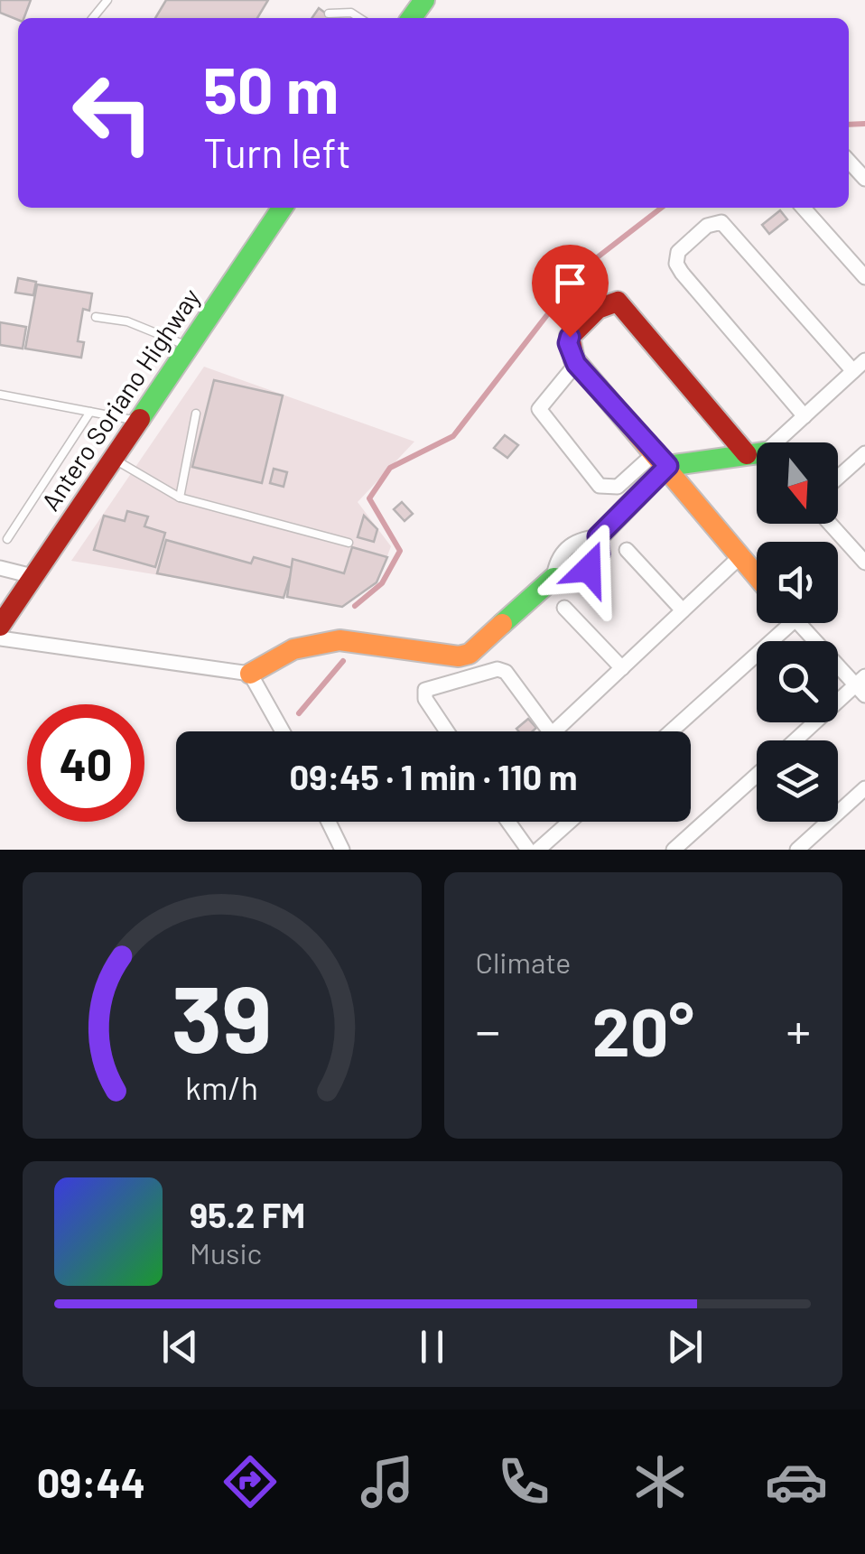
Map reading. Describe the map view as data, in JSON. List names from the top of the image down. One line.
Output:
{"streets":{"street":["Antero Soriano Highway"]},"north":"bottom","page":{"turn":["50 m","Turn left"],"limit":"40","trip":"09:45 · 1 min · 110 m","tile":"Climate","heat":["−","20°","+"],"song":["95.2 FM","Music"],"tabs":"09:44","gauge":["39","km/h"]}}
